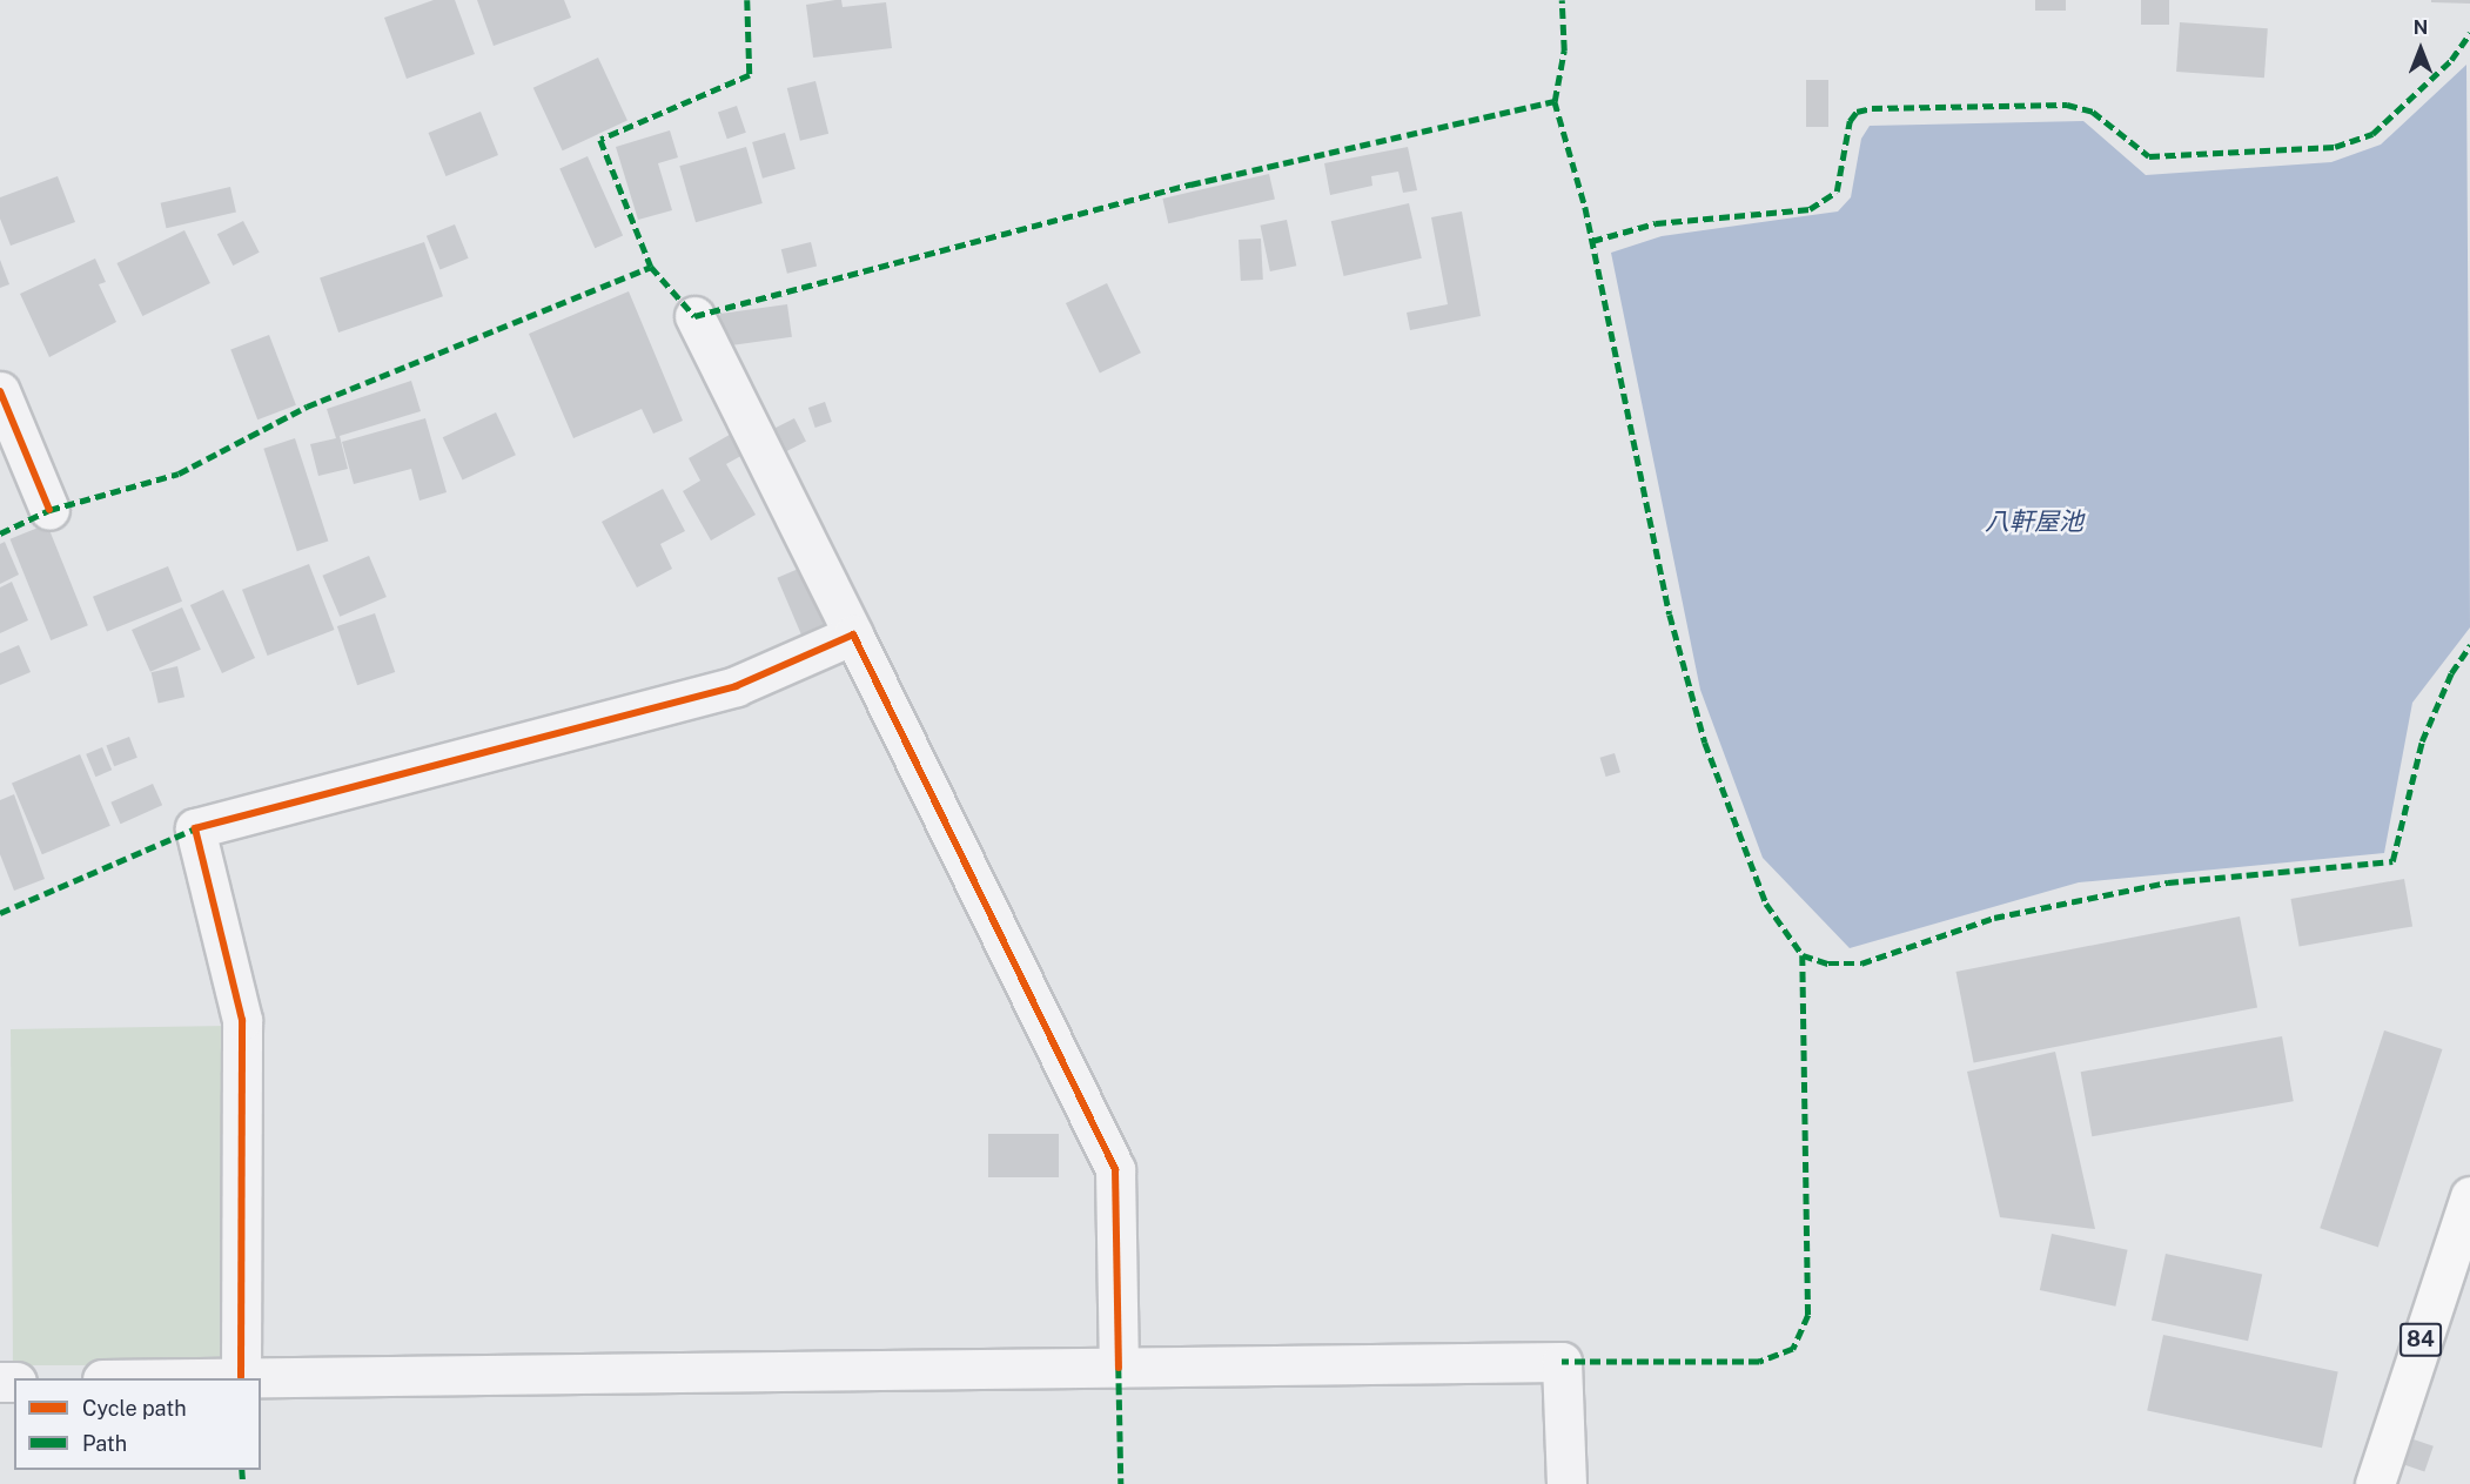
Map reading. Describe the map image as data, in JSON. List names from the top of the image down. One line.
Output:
{"streets":{"main road":["84"]},"water":["八軒屋池"],"legend":["Cycle path","Path"],"north":"top"}
